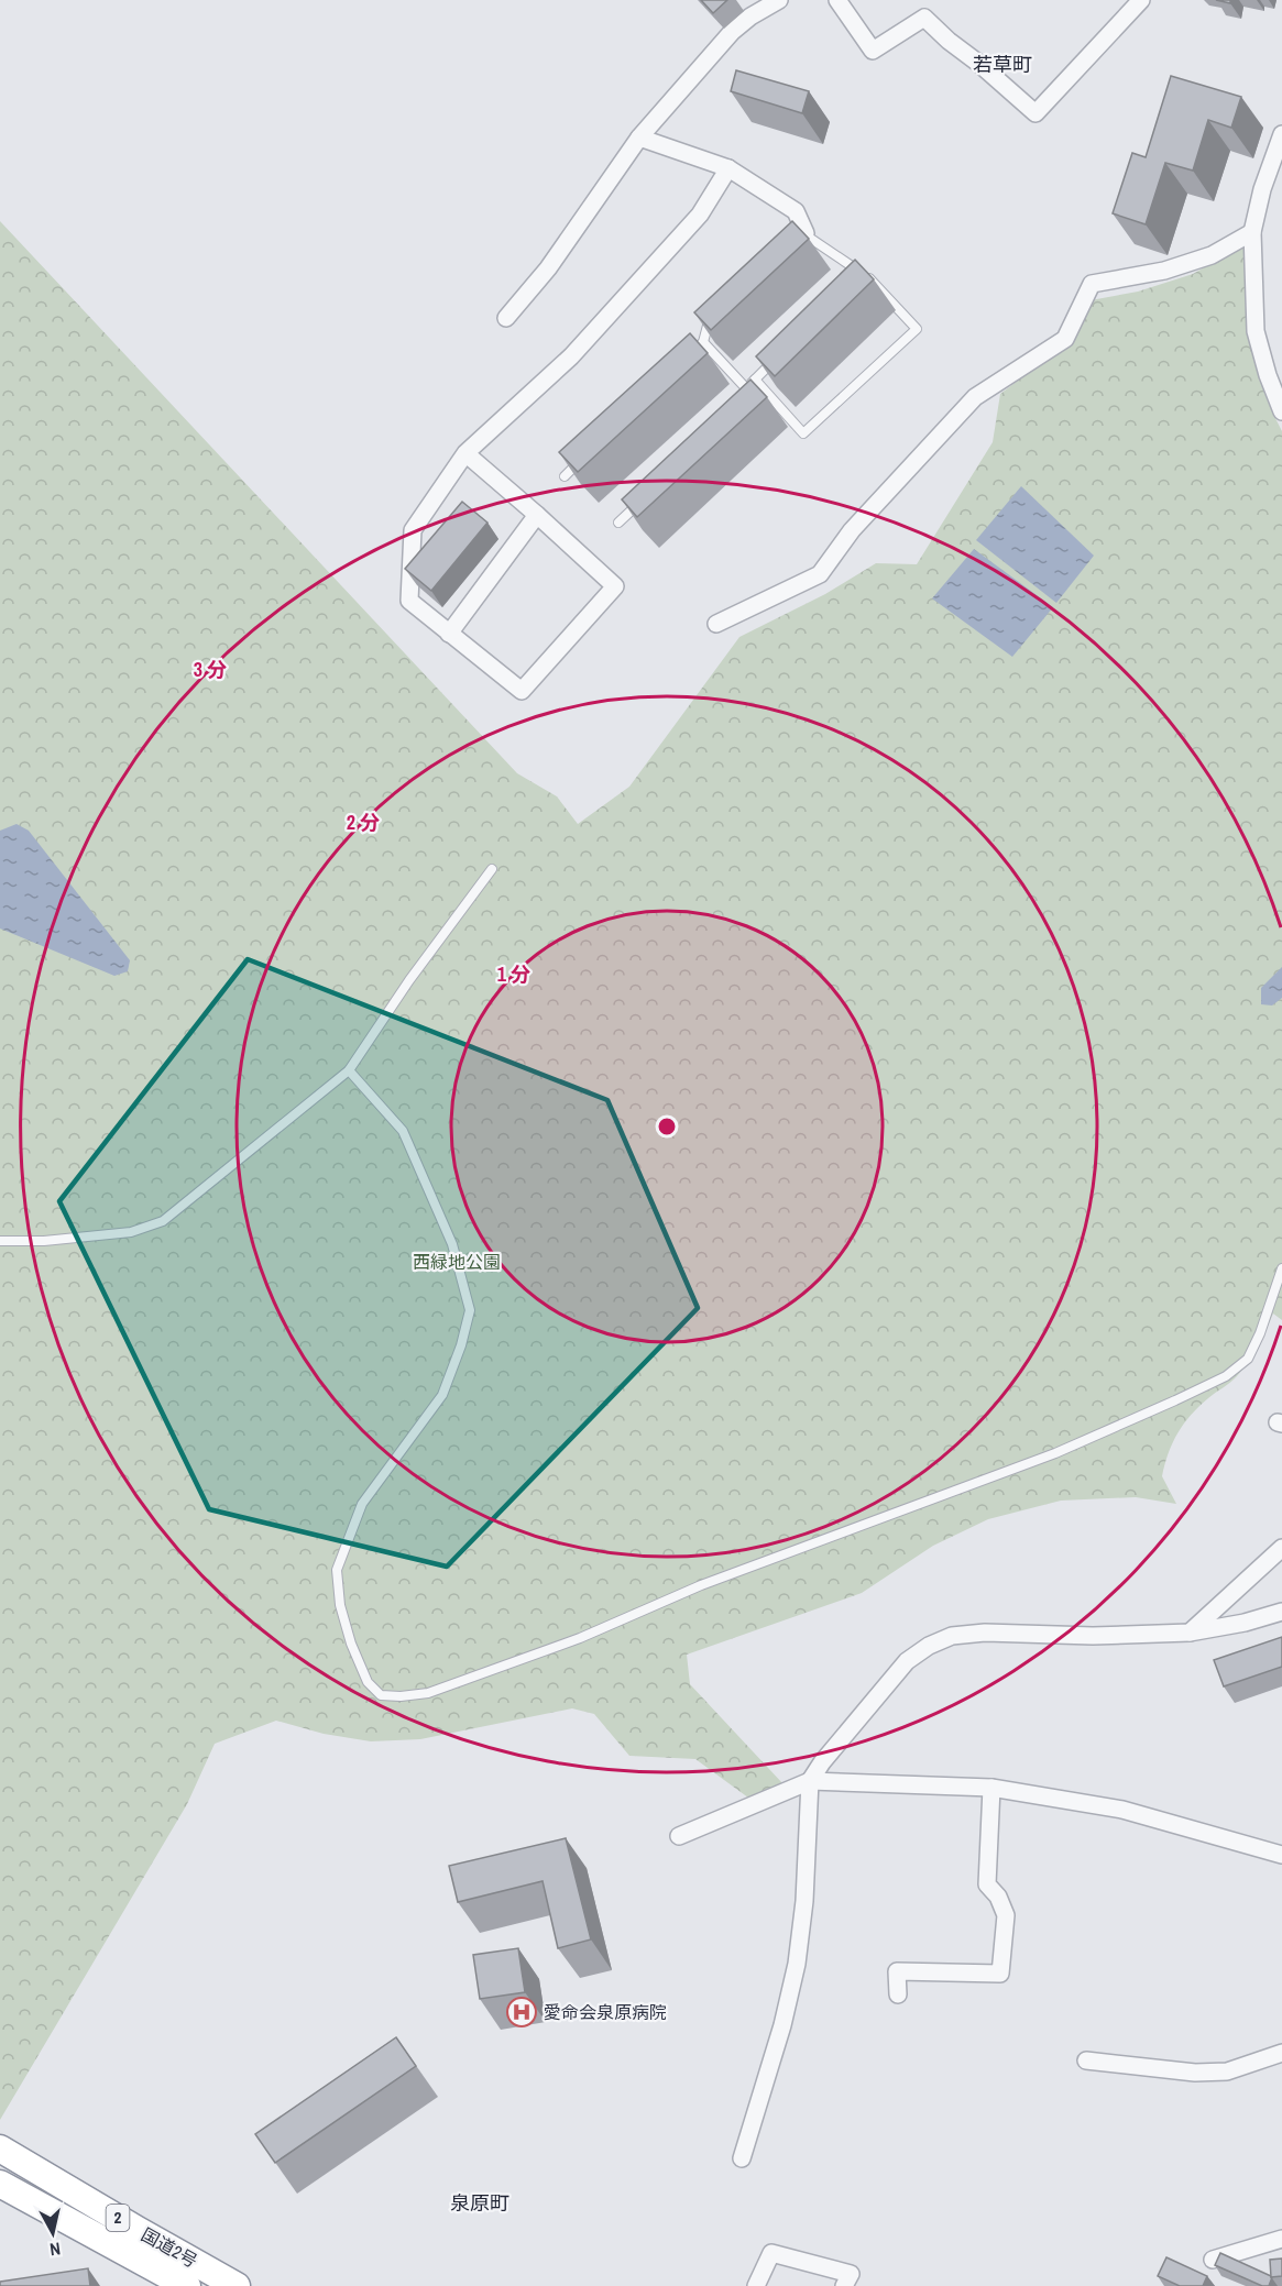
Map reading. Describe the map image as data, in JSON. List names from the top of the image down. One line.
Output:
{"streets":{"highway":["2","国道2号"]},"districts":["若草町","泉原町"],"parks":["西緑地公園"],"places":{"hospital":["愛命会泉原病院"]},"north":"bottom","rings":["3 分","2 分","1 分"]}
